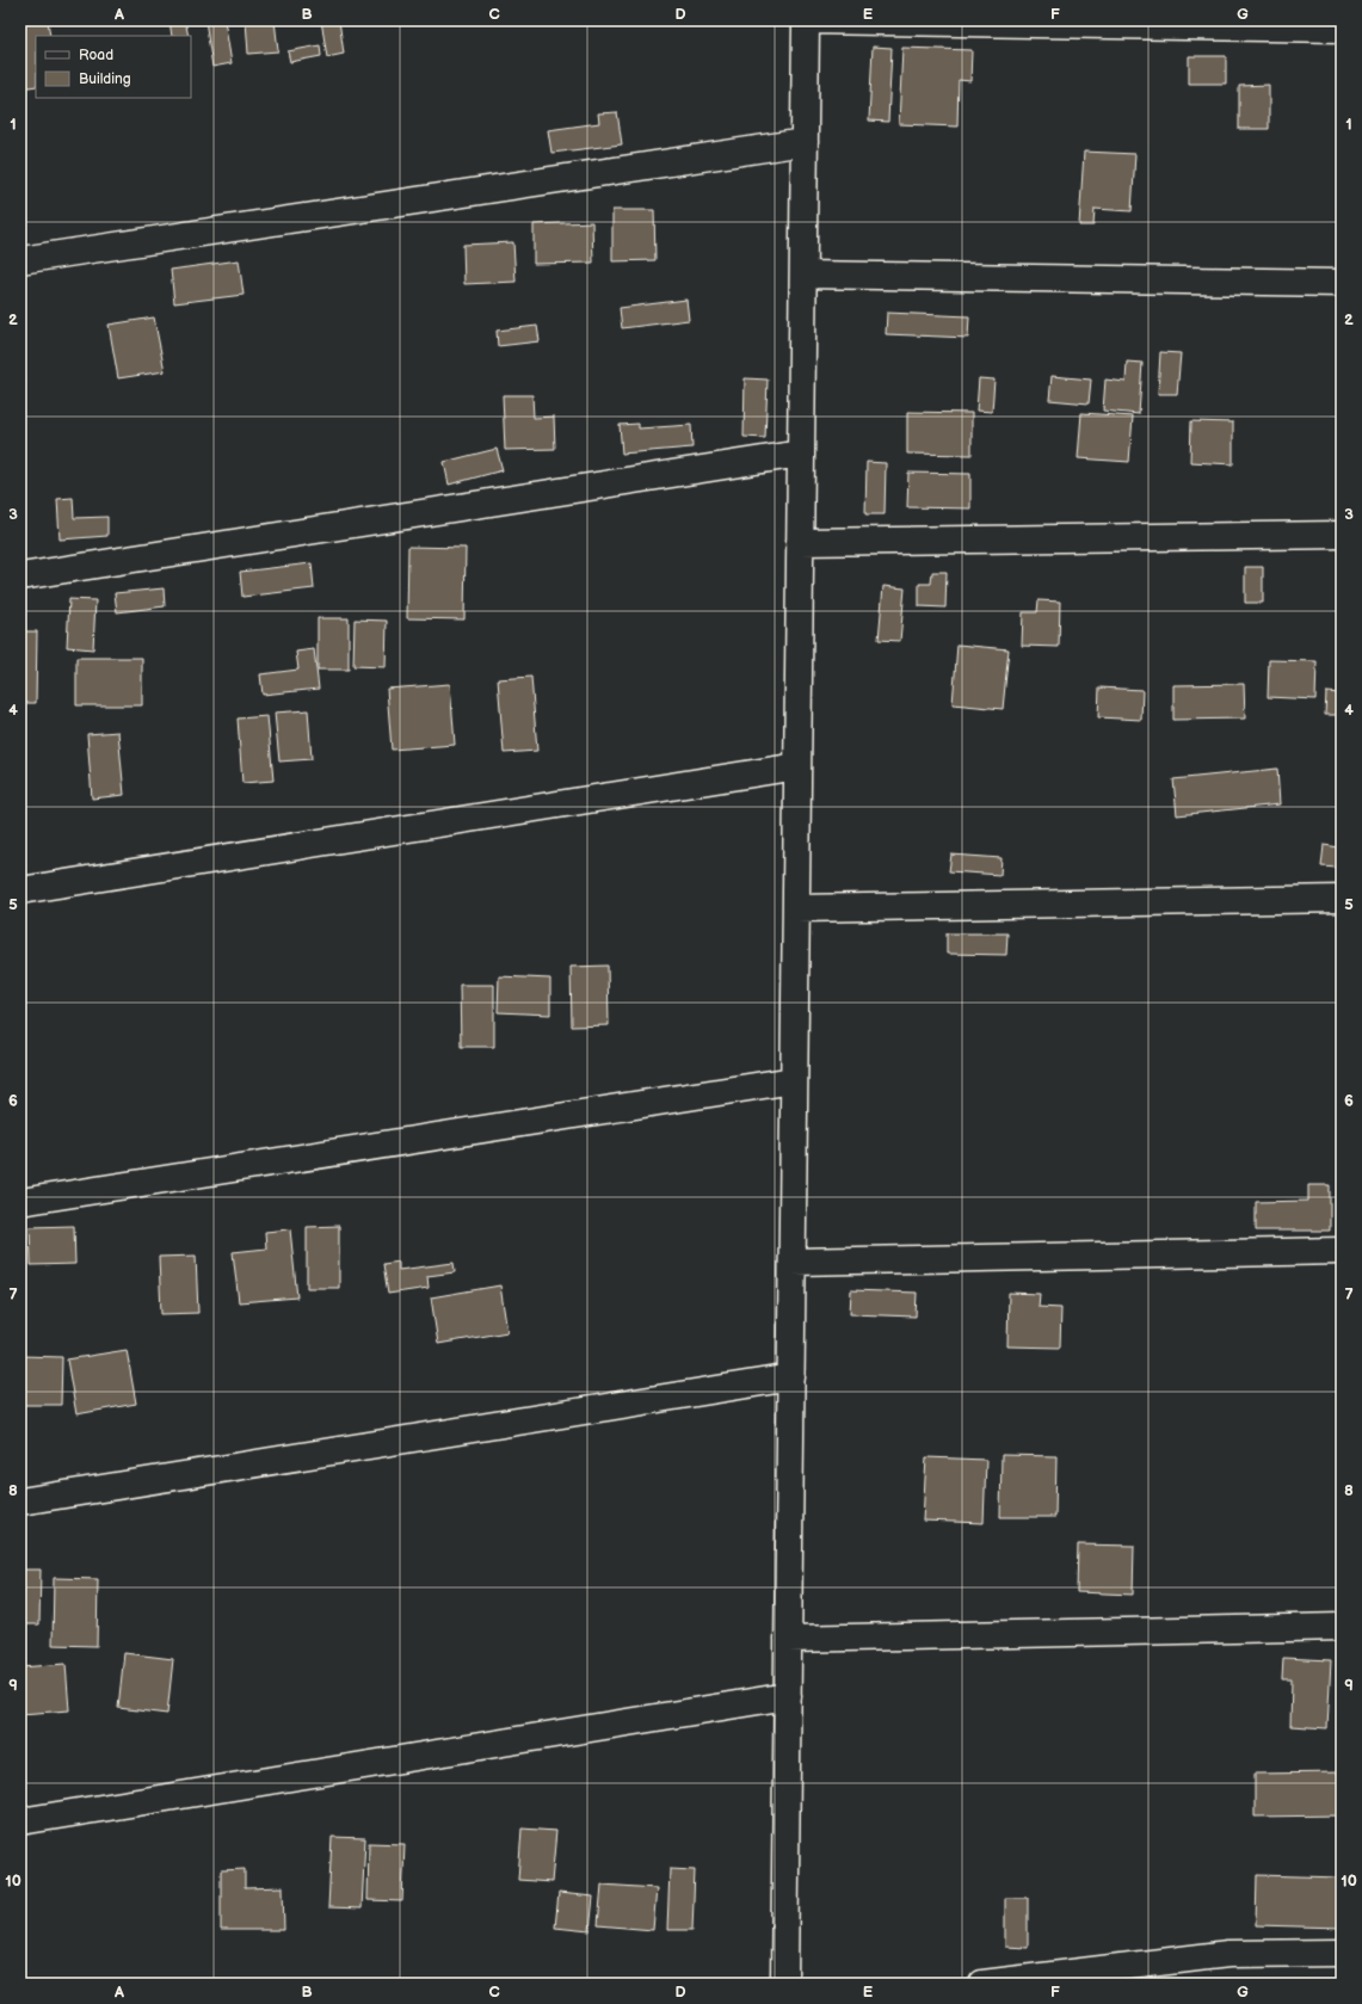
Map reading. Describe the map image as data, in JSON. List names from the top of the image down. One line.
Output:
{"legend":["Road","Building"],"grid":{"columns":["A","B","C","D","E","F","G"],"rows":["1","2","3","4","5","6","7","8","9","10"]}}
